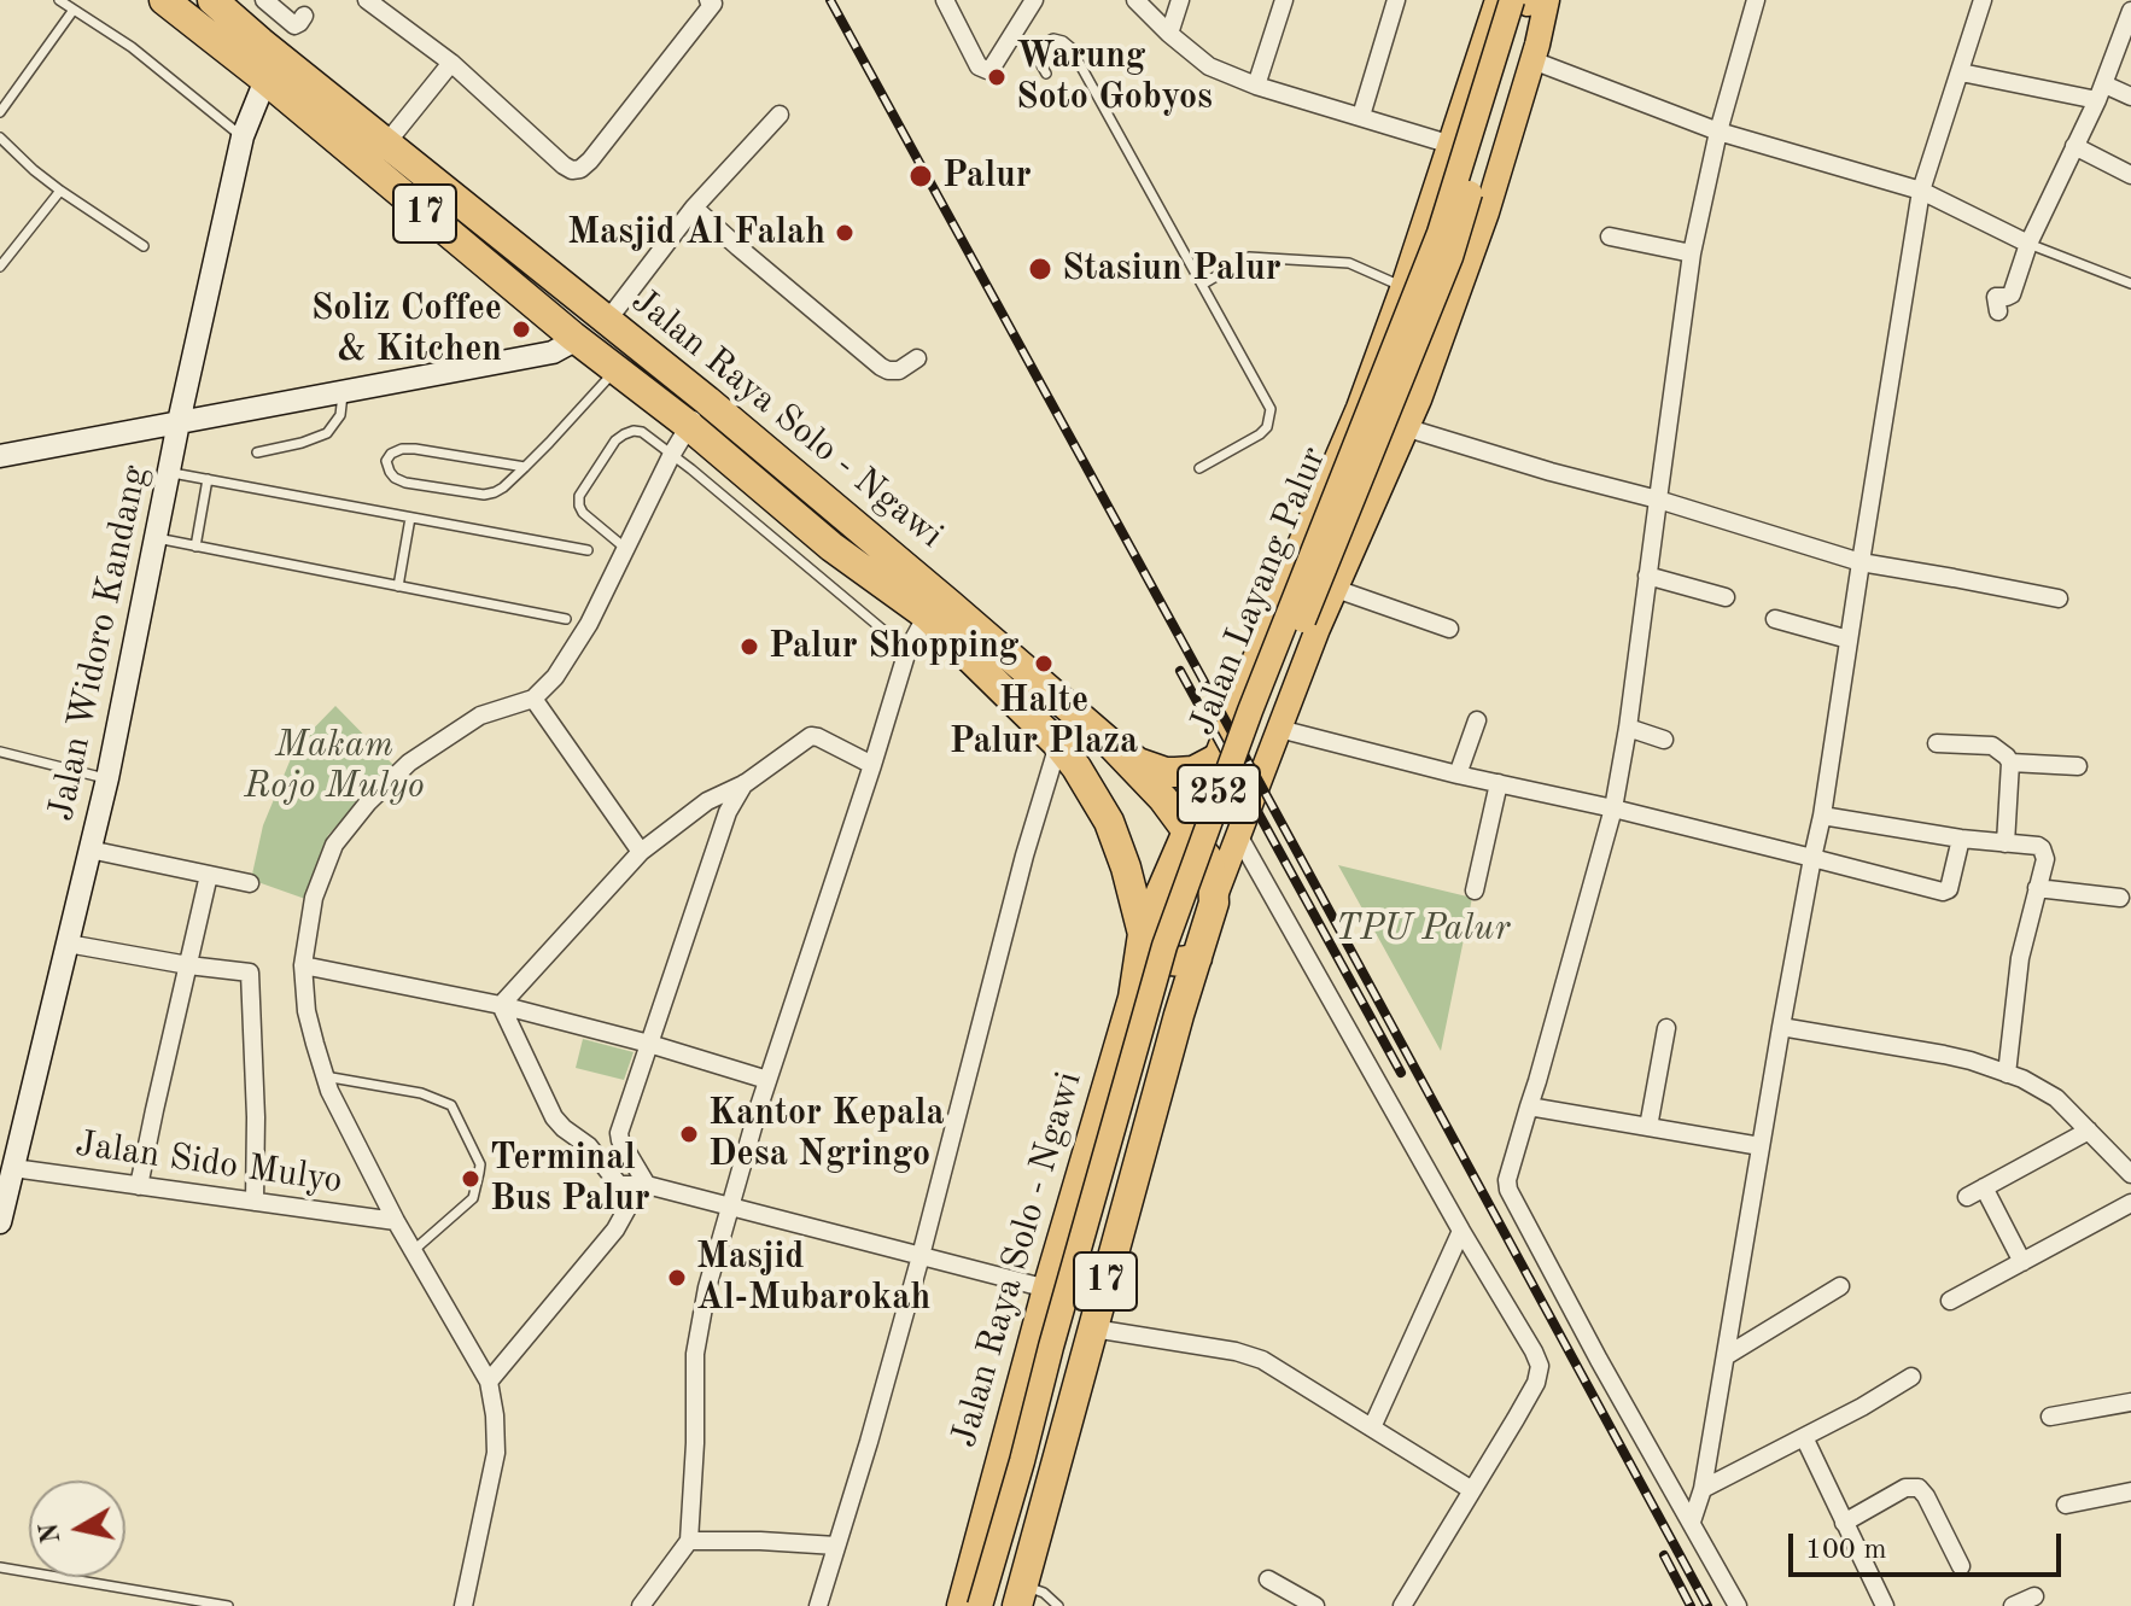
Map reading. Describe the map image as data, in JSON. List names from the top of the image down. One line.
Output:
{"streets":{"highway":["17","Jalan Raya Solo - Ngawi"],"main road":["Jalan Layang Palur","252"],"street":["Jalan Widoro Kandang","Jalan Sido Mulyo"]},"crossings":[["Jalan Raya Solo - Ngawi","Jalan Widoro Kandang"],["Jalan Raya Solo - Ngawi","252"],["Jalan Layang Palur","252"],["Jalan Widoro Kandang","Jalan Sido Mulyo"]],"parks":["Makam Rojo Mulyo","TPU Palur"],"places":["Warung Soto Gobyos","Palur","Masjid Al Falah","Stasiun Palur","Soliz Coffee & Kitchen","Palur Shopping","Halte Palur Plaza","Kantor Kepala Desa Ngringo","Terminal Bus Palur","Masjid Al-Mubarokah"],"scale_bar":"100 m","north":"left"}
